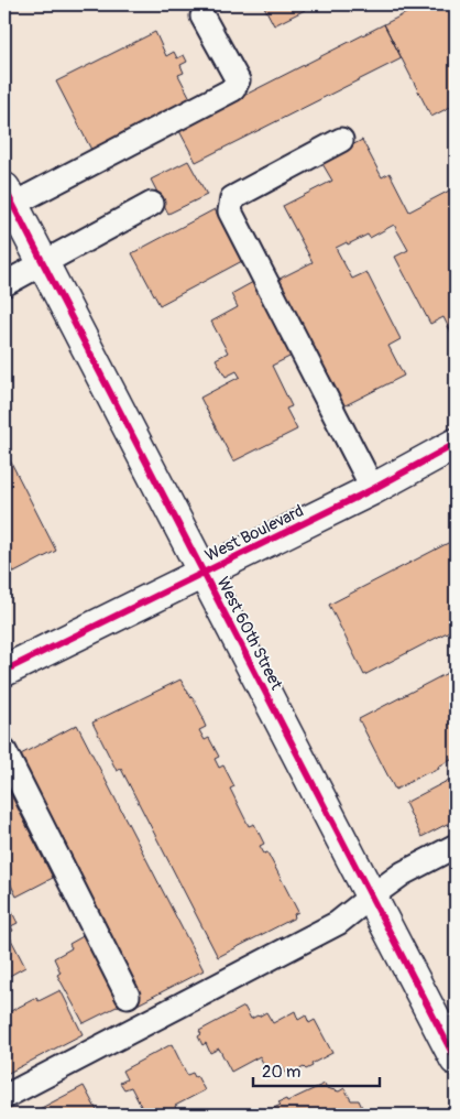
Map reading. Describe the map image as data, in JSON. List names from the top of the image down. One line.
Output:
{"streets":{"street":["West Boulevard","West 60th Street"]},"crossings":[["West Boulevard","West 60th Street"]],"scale_bar":"20 m"}
